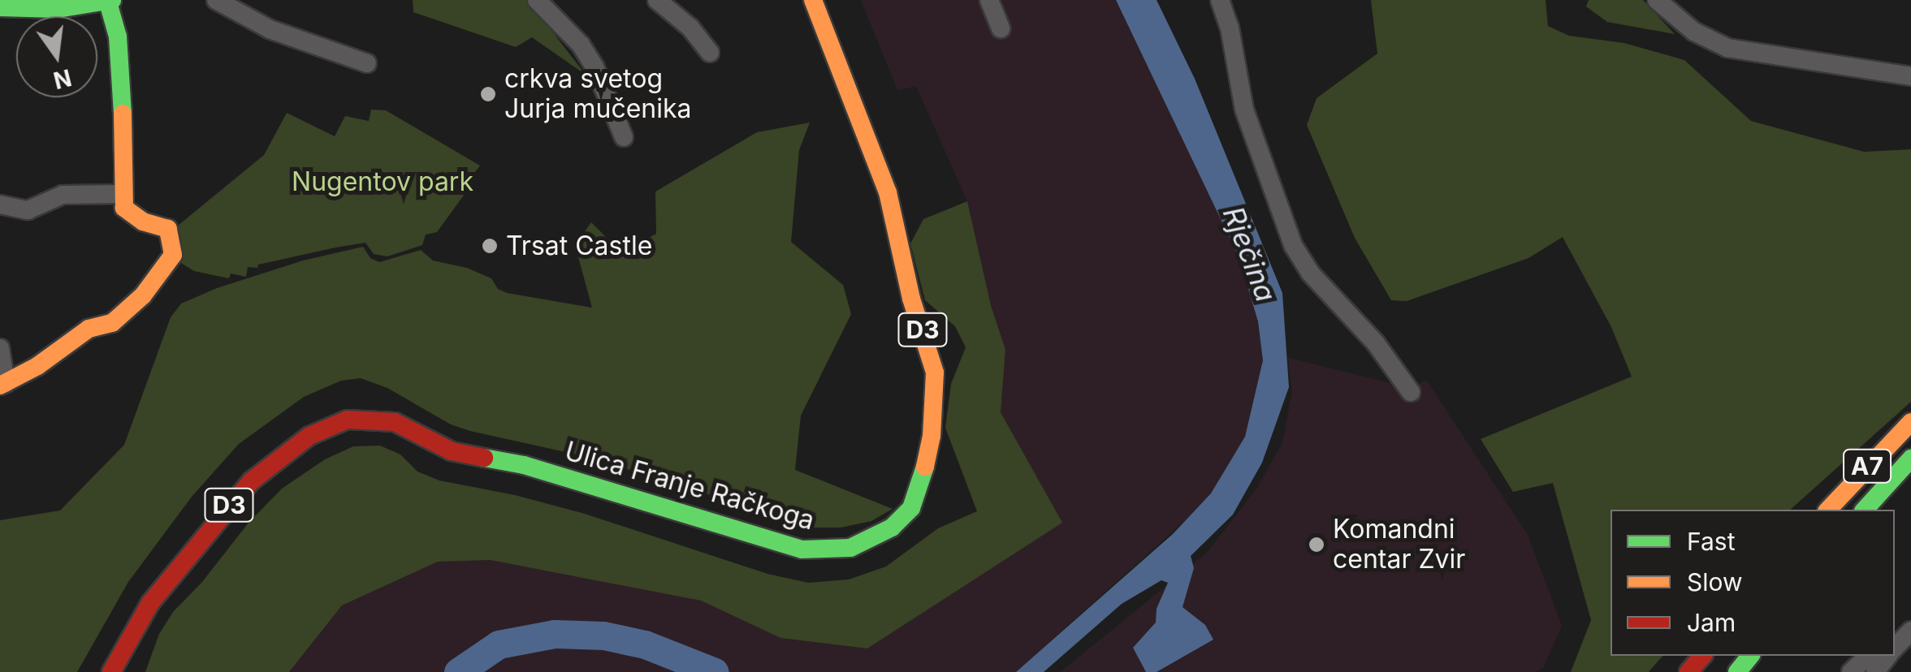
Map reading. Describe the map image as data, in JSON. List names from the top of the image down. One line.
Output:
{"streets":{"main road":["D3","A7","Ulica Franje Račkoga"]},"water":["Rječina"],"parks":["Nugentov park"],"places":["crkva svetog Jurja mučenika","Trsat Castle","Komandni centar Zvir"],"legend":["Fast","Slow","Jam"],"north":"bottom"}
